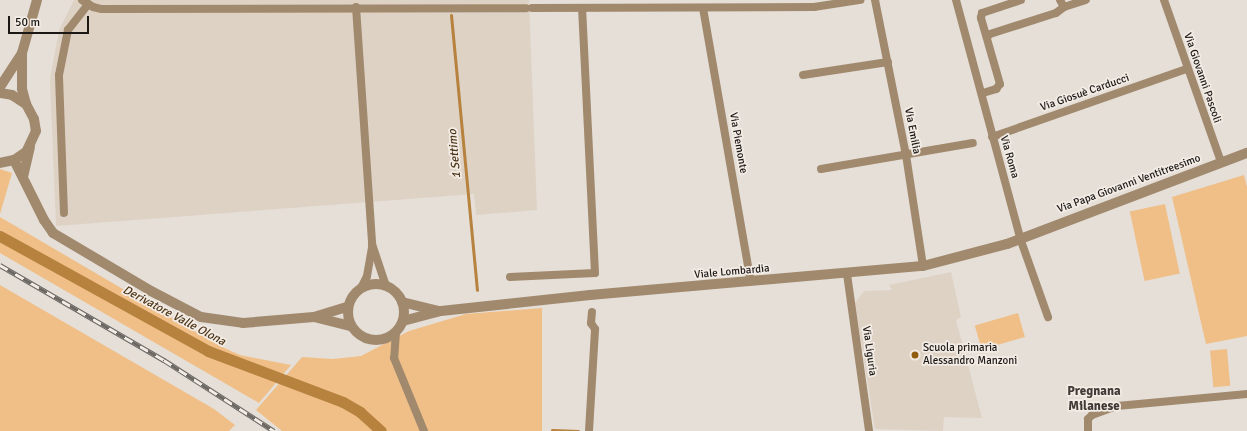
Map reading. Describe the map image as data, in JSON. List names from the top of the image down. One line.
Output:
{"streets":{"street":["Via Giovanni Pascoli","Via Giosuè Carducci","Via Emilia","Via Piemonte","Via Roma","Via Papa Giovanni Ventitreesimo","Viale Lombardia","Via Liguria"]},"crossings":[["Via Giovanni Pascoli","Via Giosuè Carducci"],["Via Giovanni Pascoli","Via Papa Giovanni Ventitreesimo"],["Via Giosuè Carducci","Via Roma"],["Via Emilia","Viale Lombardia"],["Via Piemonte","Viale Lombardia"],["Via Roma","Via Papa Giovanni Ventitreesimo"],["Via Roma","Viale Lombardia"],["Via Papa Giovanni Ventitreesimo","Viale Lombardia"],["Viale Lombardia","Via Liguria"]],"districts":["Pregnana Milanese"],"water":["1 Settimo","Derivatore Valle Olona"],"places":["Scuola primaria Alessandro Manzoni"],"scale_bar":"50 m"}
